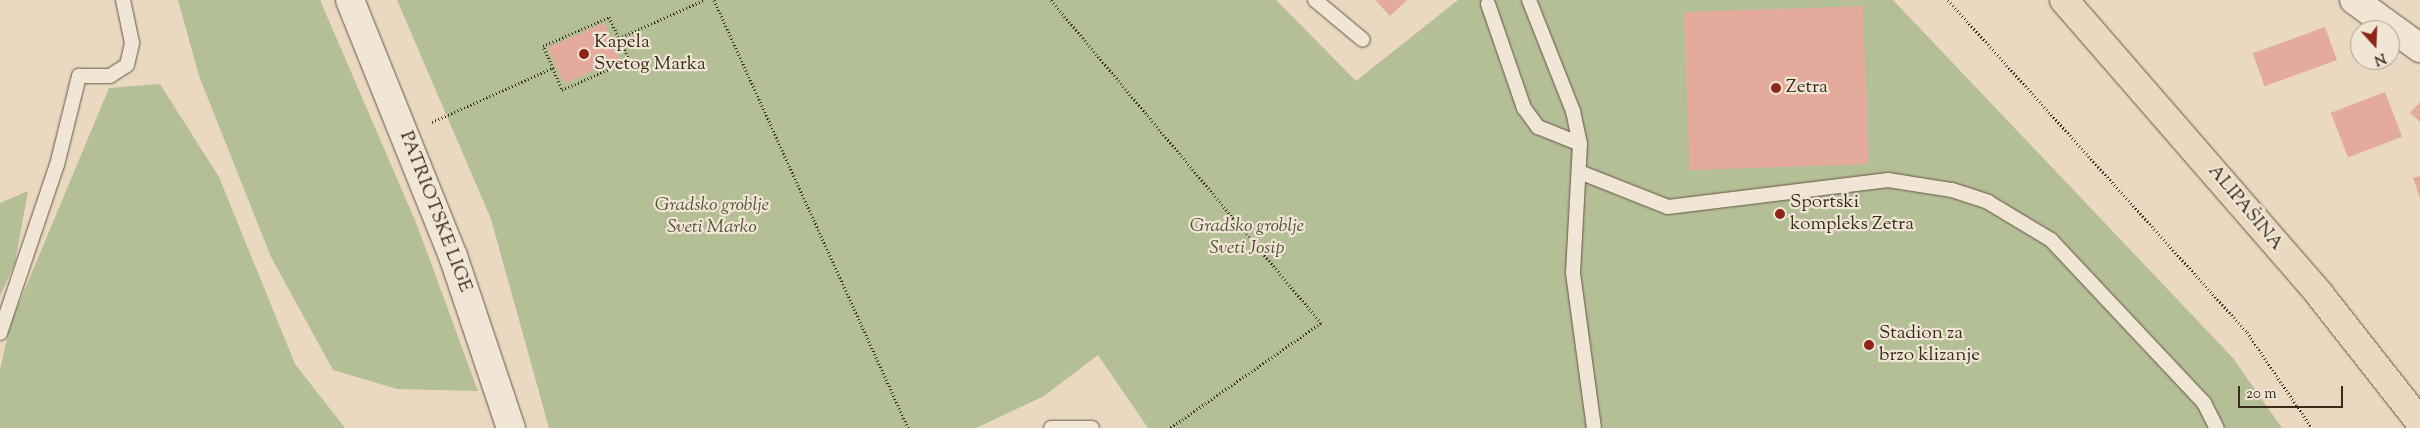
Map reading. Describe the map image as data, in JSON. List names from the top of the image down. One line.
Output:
{"streets":{"main road":["ALIPAŠINA"],"street":["PATRIOTSKE LIGE"]},"parks":["Gradsko groblje Sveti Marko","Gradsko groblje Sveti Josip"],"places":["Kapela Svetog Marka","Zetra","Sportski kompleks Zetra","Stadion za brzo klizanje"],"scale_bar":"20 m","north":"bottom"}
